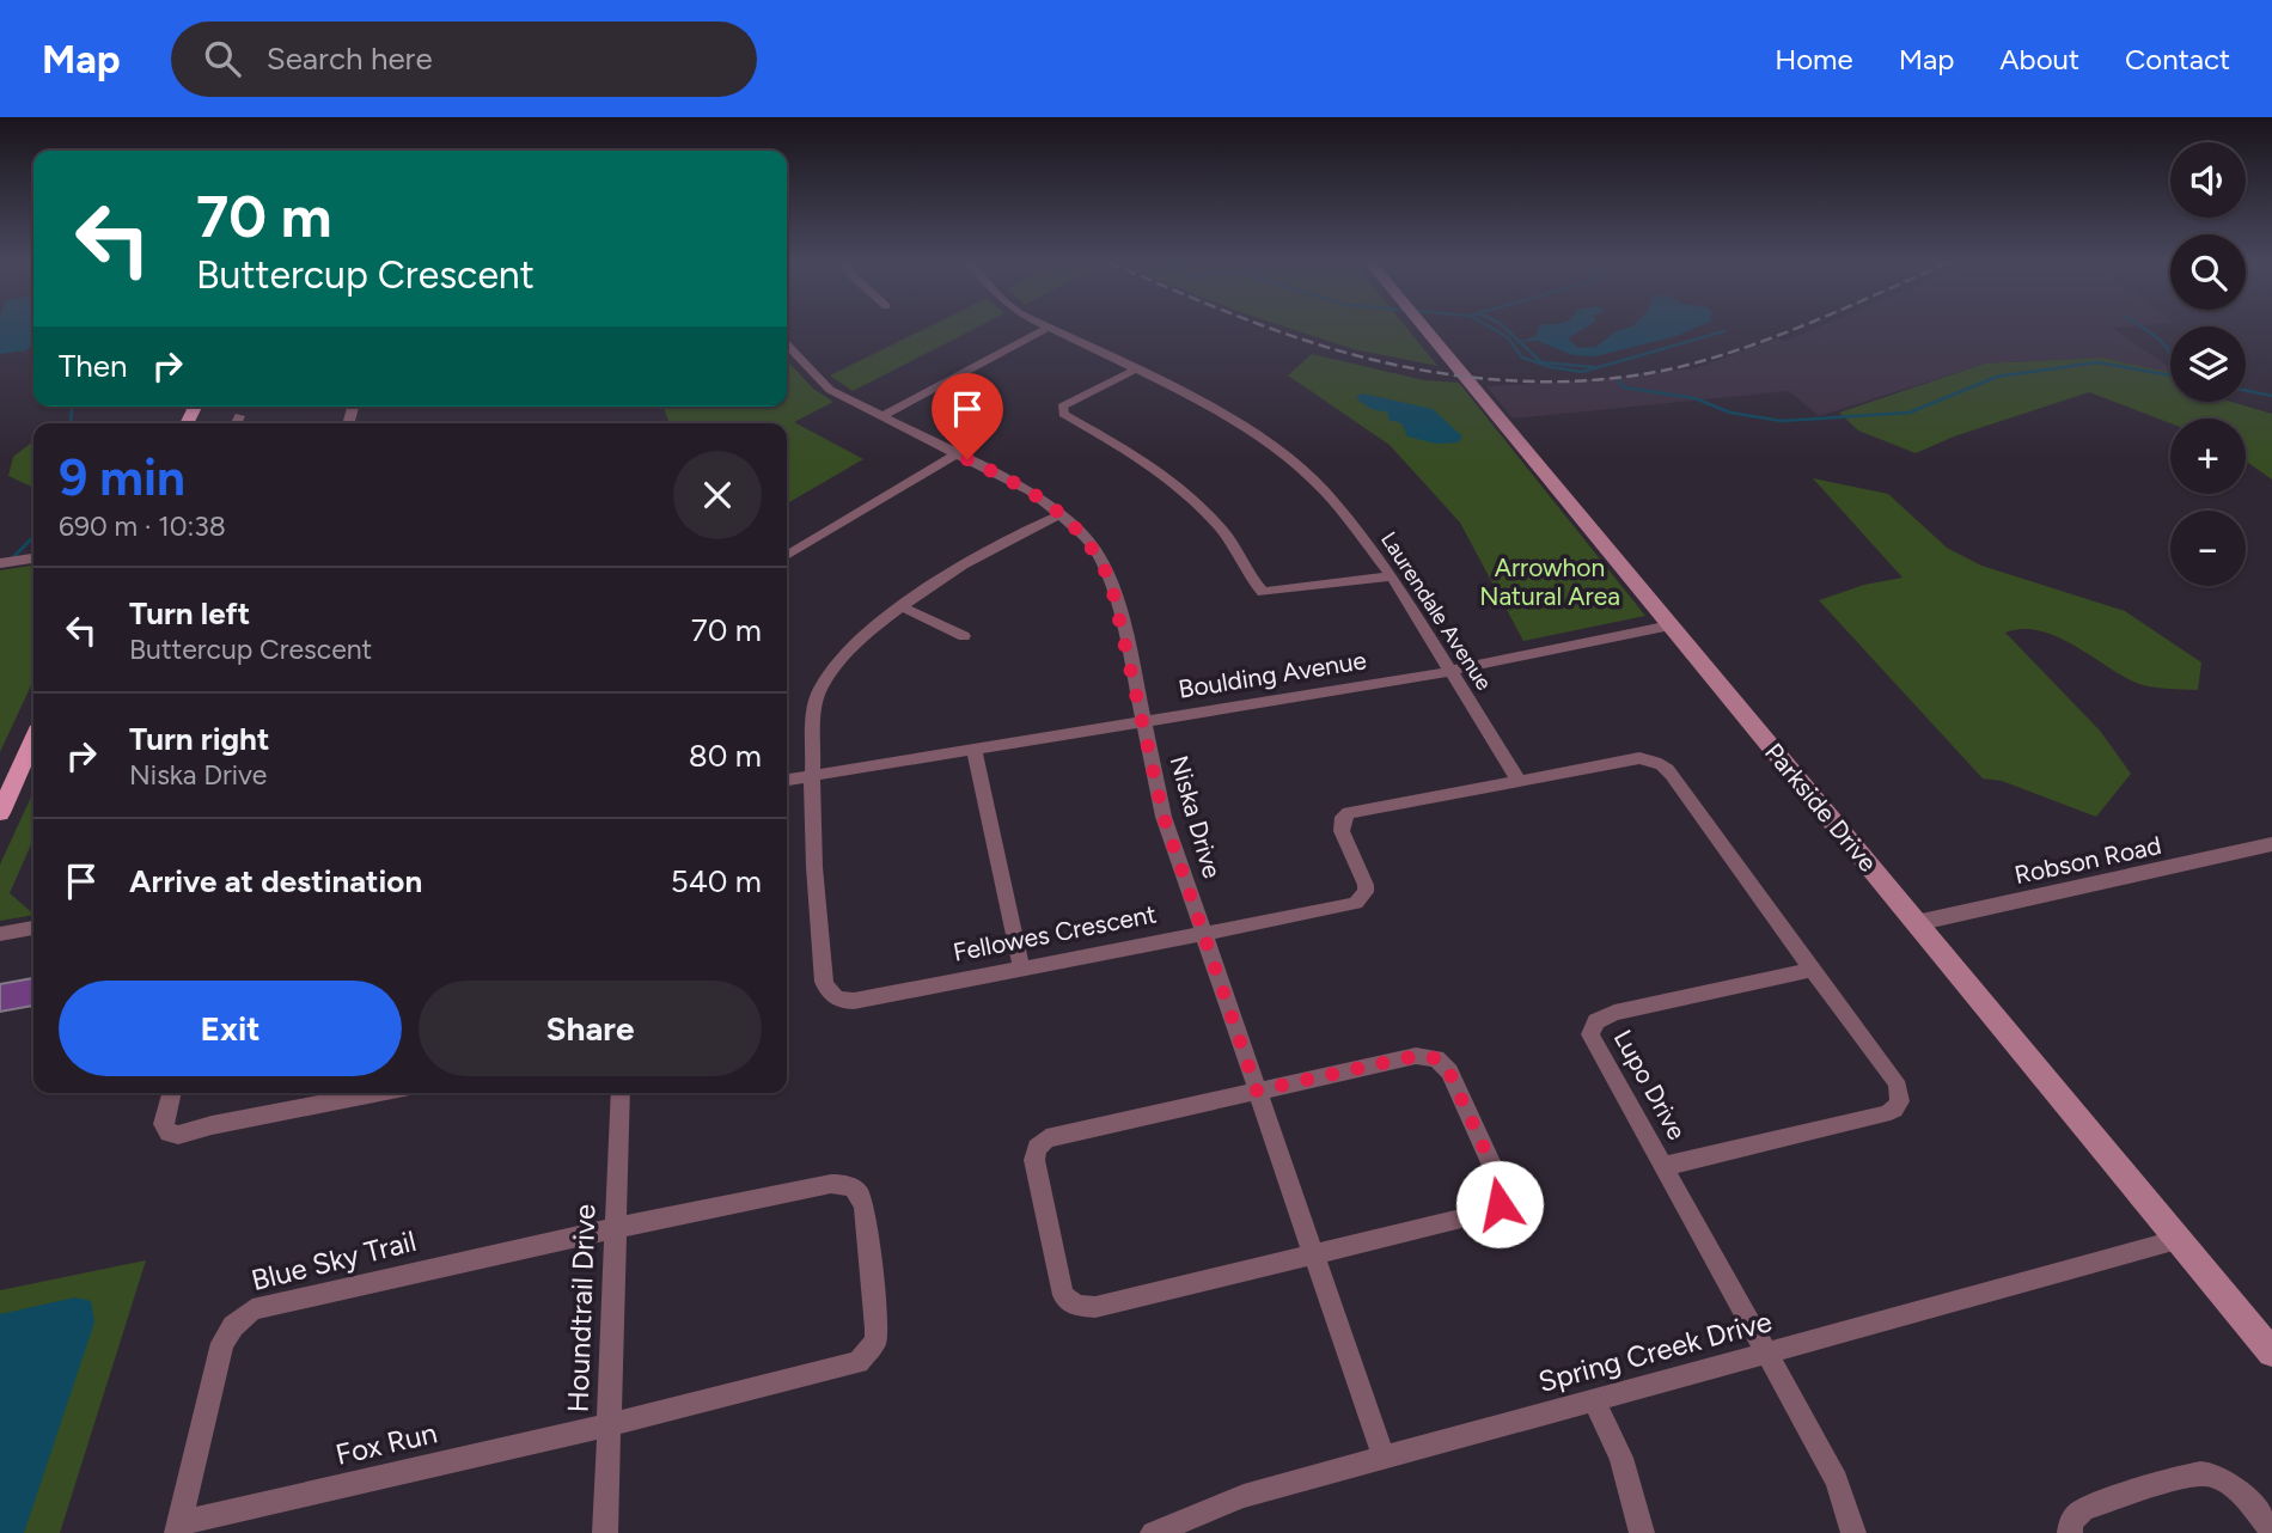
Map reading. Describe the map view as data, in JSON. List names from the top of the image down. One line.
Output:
{"streets":{"main road":["Parkside Drive"],"street":["Laurendale Avenue","Boulding Avenue","Niska Drive","Robson Road","Fellowes Crescent","Lupo Drive","Blue Sky Trail","Houndtrail Drive","Spring Creek Drive","Fox Run"]},"crossings":[["Laurendale Avenue","Boulding Avenue"],["Laurendale Avenue","Fellowes Crescent"],["Boulding Avenue","Parkside Drive"],["Boulding Avenue","Niska Drive"],["Boulding Avenue","Fellowes Crescent"],["Parkside Drive","Robson Road"],["Parkside Drive","Spring Creek Drive"],["Niska Drive","Fellowes Crescent"],["Niska Drive","Spring Creek Drive"],["Fellowes Crescent","Lupo Drive"],["Lupo Drive","Spring Creek Drive"],["Blue Sky Trail","Houndtrail Drive"],["Blue Sky Trail","Fox Run"],["Houndtrail Drive","Fox Run"]],"parks":["Arrowhon Natural Area"],"page":{"header":"Map","search":"Search here","nav":["Home","Map","About","Contact"],"map_buttons":["+","−"],"turn":["70 m","Buttercup Crescent"],"then":"Then","heading":["9 min","690 m · 10:38"],"list":[{"name":"Turn left","note":"Buttercup Crescent","value":"70 m"},{"name":"Turn right","note":"Niska Drive","value":"80 m"},{"name":"Arrive at destination","value":"540 m"}],"buttons":["Exit","Share"]}}
